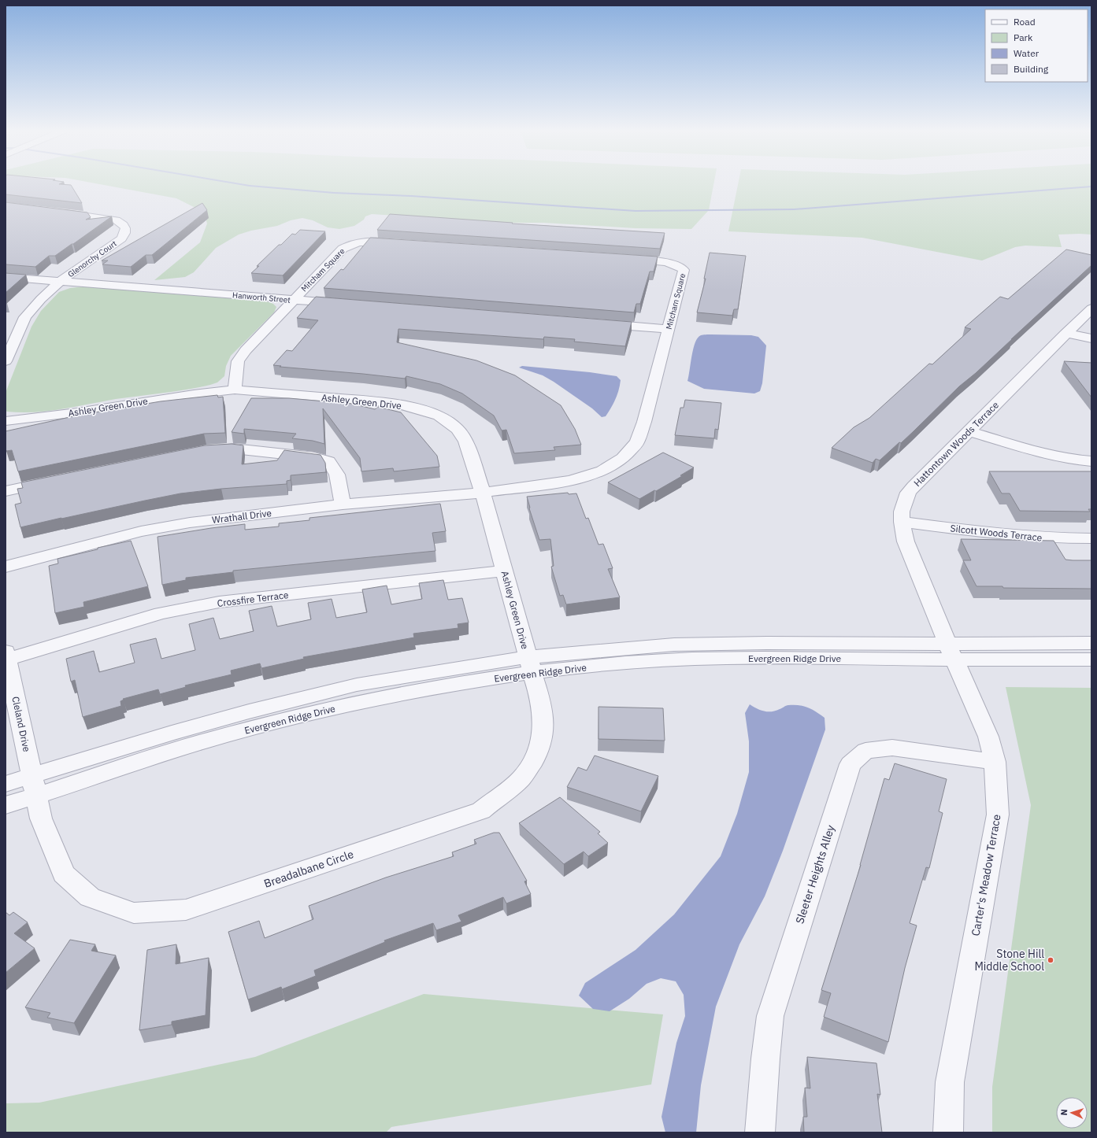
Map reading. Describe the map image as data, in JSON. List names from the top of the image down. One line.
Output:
{"streets":{"street":["Glenorchy Court","Mitcham Square","Hanworth Street","Ashley Green Drive","Hattontown Woods Terrace","Wrathall Drive","Silcott Woods Terrace","Crossfire Terrace","Evergreen Ridge Drive","Cleland Drive","Breadalbane Circle","Sleeter Heights Alley","Carter's Meadow Terrace"]},"crossings":[["Glenorchy Court","Hanworth Street"],["Mitcham Square","Hanworth Street"],["Mitcham Square","Ashley Green Drive"],["Mitcham Square","Wrathall Drive"],["Ashley Green Drive","Wrathall Drive"],["Ashley Green Drive","Crossfire Terrace"],["Ashley Green Drive","Evergreen Ridge Drive"],["Ashley Green Drive","Breadalbane Circle"],["Hattontown Woods Terrace","Silcott Woods Terrace"],["Hattontown Woods Terrace","Evergreen Ridge Drive"],["Hattontown Woods Terrace","Carter's Meadow Terrace"],["Crossfire Terrace","Cleland Drive"],["Evergreen Ridge Drive","Cleland Drive"],["Evergreen Ridge Drive","Breadalbane Circle"],["Evergreen Ridge Drive","Carter's Meadow Terrace"],["Cleland Drive","Breadalbane Circle"],["Sleeter Heights Alley","Carter's Meadow Terrace"]],"places":["Stone Hill Middle School"],"legend":["Road","Park","Water","Building"],"north":"left"}
